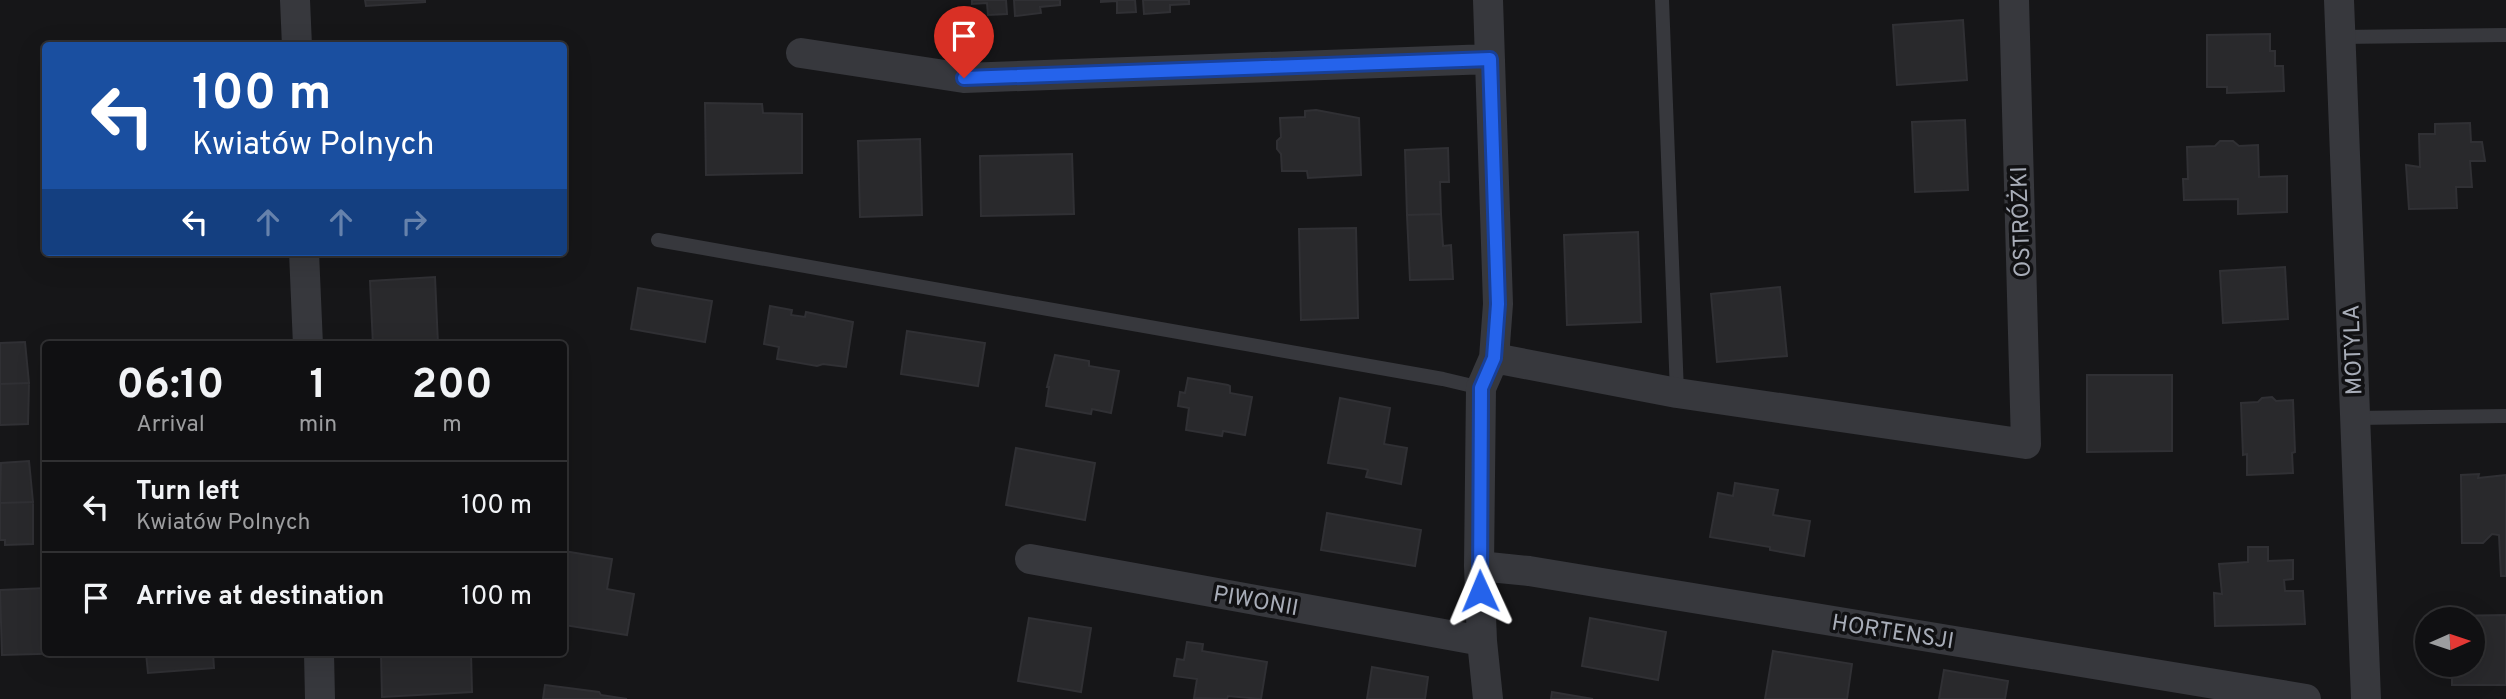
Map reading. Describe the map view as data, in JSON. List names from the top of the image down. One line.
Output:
{"streets":{"street":["OSTRÓŻKI","MOTYLA","PIWONII","HORTENSJI"]},"north":"right","page":{"turn":["100 m","Kwiatów Polnych"],"eta":["06:10","Arrival","1","min","200","m"],"list":[{"name":"Turn left","note":"Kwiatów Polnych","value":"100 m"},{"name":"Arrive at destination","value":"100 m"}]}}
